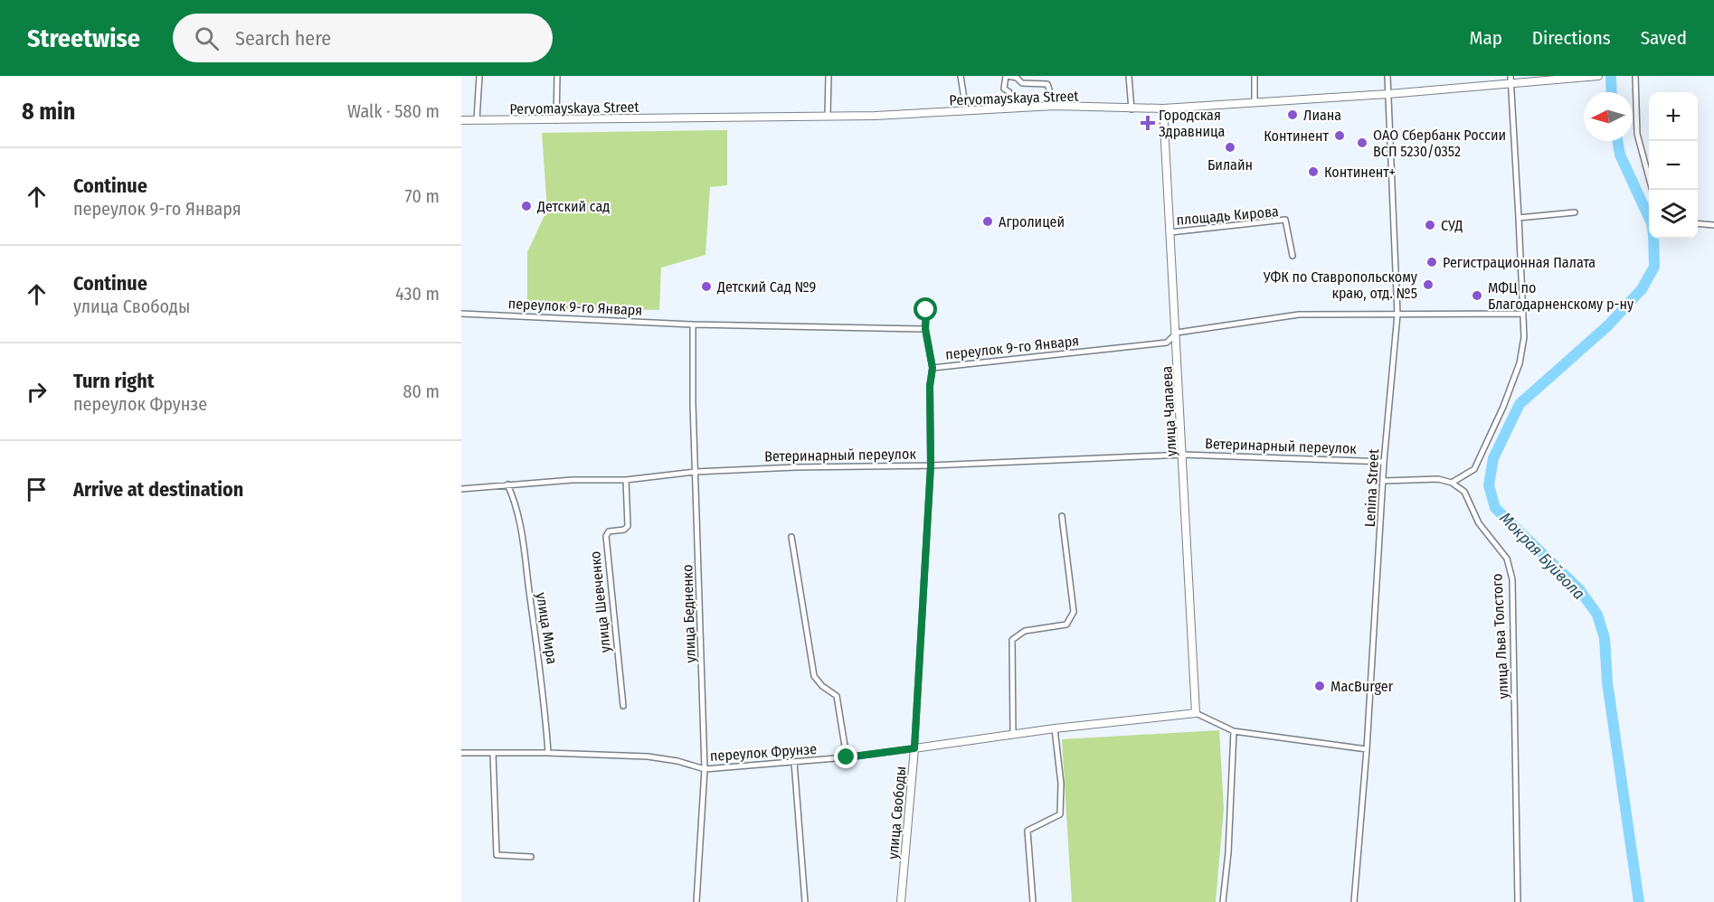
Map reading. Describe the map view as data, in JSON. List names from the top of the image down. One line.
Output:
{"streets":{"main road":["Pervomayskaya Street","улица Чапаева","переулок Фрунзе","улица Свободы"],"street":["площадь Кирова","переулок 9-го Января","Ветеринарный переулок","Lenina Street","улица Шевченко","улица Бедненко","улица Мира","улица Льва Толстого"]},"crossings":[["Pervomayskaya Street","улица Чапаева"],["Pervomayskaya Street","Lenina Street"],["площадь Кирова","улица Чапаева"],["переулок 9-го Января","улица Чапаева"],["переулок 9-го Января","Lenina Street"],["переулок 9-го Января","улица Бедненко"],["переулок 9-го Января","улица Свободы"],["улица Чапаева","Ветеринарный переулок"],["улица Чапаева","переулок Фрунзе"],["Ветеринарный переулок","Lenina Street"],["Ветеринарный переулок","улица Шевченко"],["Ветеринарный переулок","улица Бедненко"],["Ветеринарный переулок","улица Мира"],["Ветеринарный переулок","улица Свободы"],["улица Бедненко","переулок Фрунзе"],["улица Мира","переулок Фрунзе"],["переулок Фрунзе","улица Свободы"]],"water":["Мокрая Буйвола"],"places":{"other":["Лиана","Континент","ОАО Сбербанк России ВСП 5230/0352","Билайн","Континент+","Детский сад","Агролицей","СУД","Регистрационная Палата","УФК по Ставропольскому краю, отд. №5","Детский Сад №9","МФЦ по Благодарненскому р-ну","MacBurger"],"health":["Городская Здравница"]},"north":"left","page":{"header":"Streetwise","search":"Search here","nav":["Map","Directions","Saved"],"heading":["8 min","Walk · 580 m"],"map_buttons":["+","−"],"list":[["Continue","переулок 9-го Января","70 m"],["Continue","улица Свободы","430 m"],["Turn right","переулок Фрунзе","80 m"],"Arrive at destination"]}}
